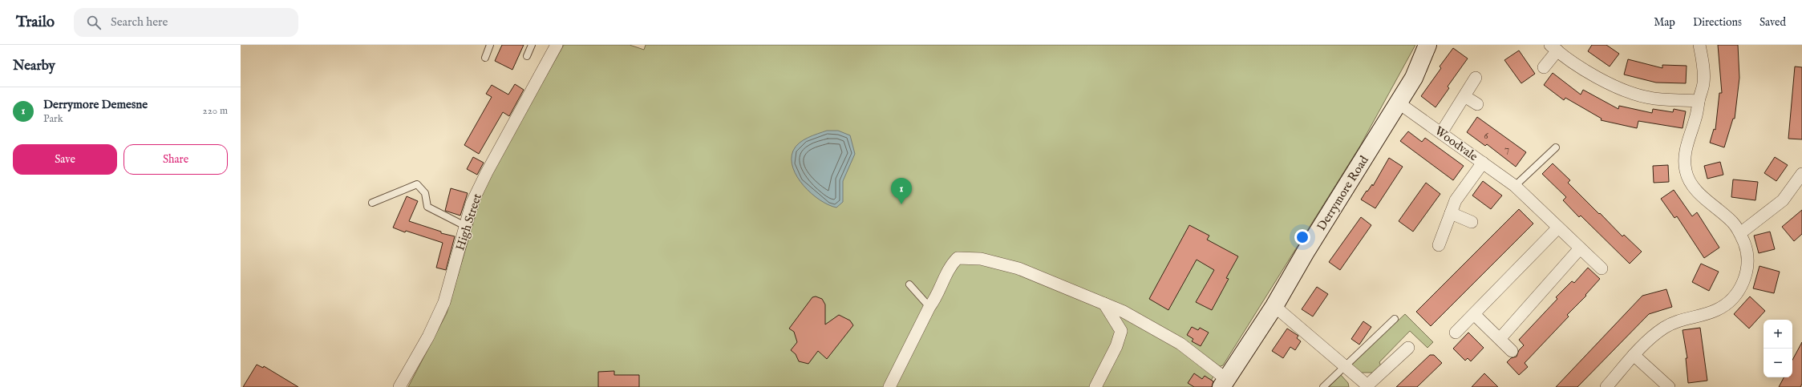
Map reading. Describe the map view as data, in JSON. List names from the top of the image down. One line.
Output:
{"streets":{"main road":["Derrymore Road"],"street":["Woodvale","High Street"]},"crossings":[["Woodvale","Derrymore Road"]],"house_numbers":["6","7"],"page":{"header":"Trailo","search":"Search here","nav":["Map","Directions","Saved"],"heading":"Nearby","list":[{"mark":"1","name":"Derrymore Demesne","note":"Park","value":"220 m"}],"buttons":["Save","Share"],"pins":"1","map_buttons":["+","−"]}}
